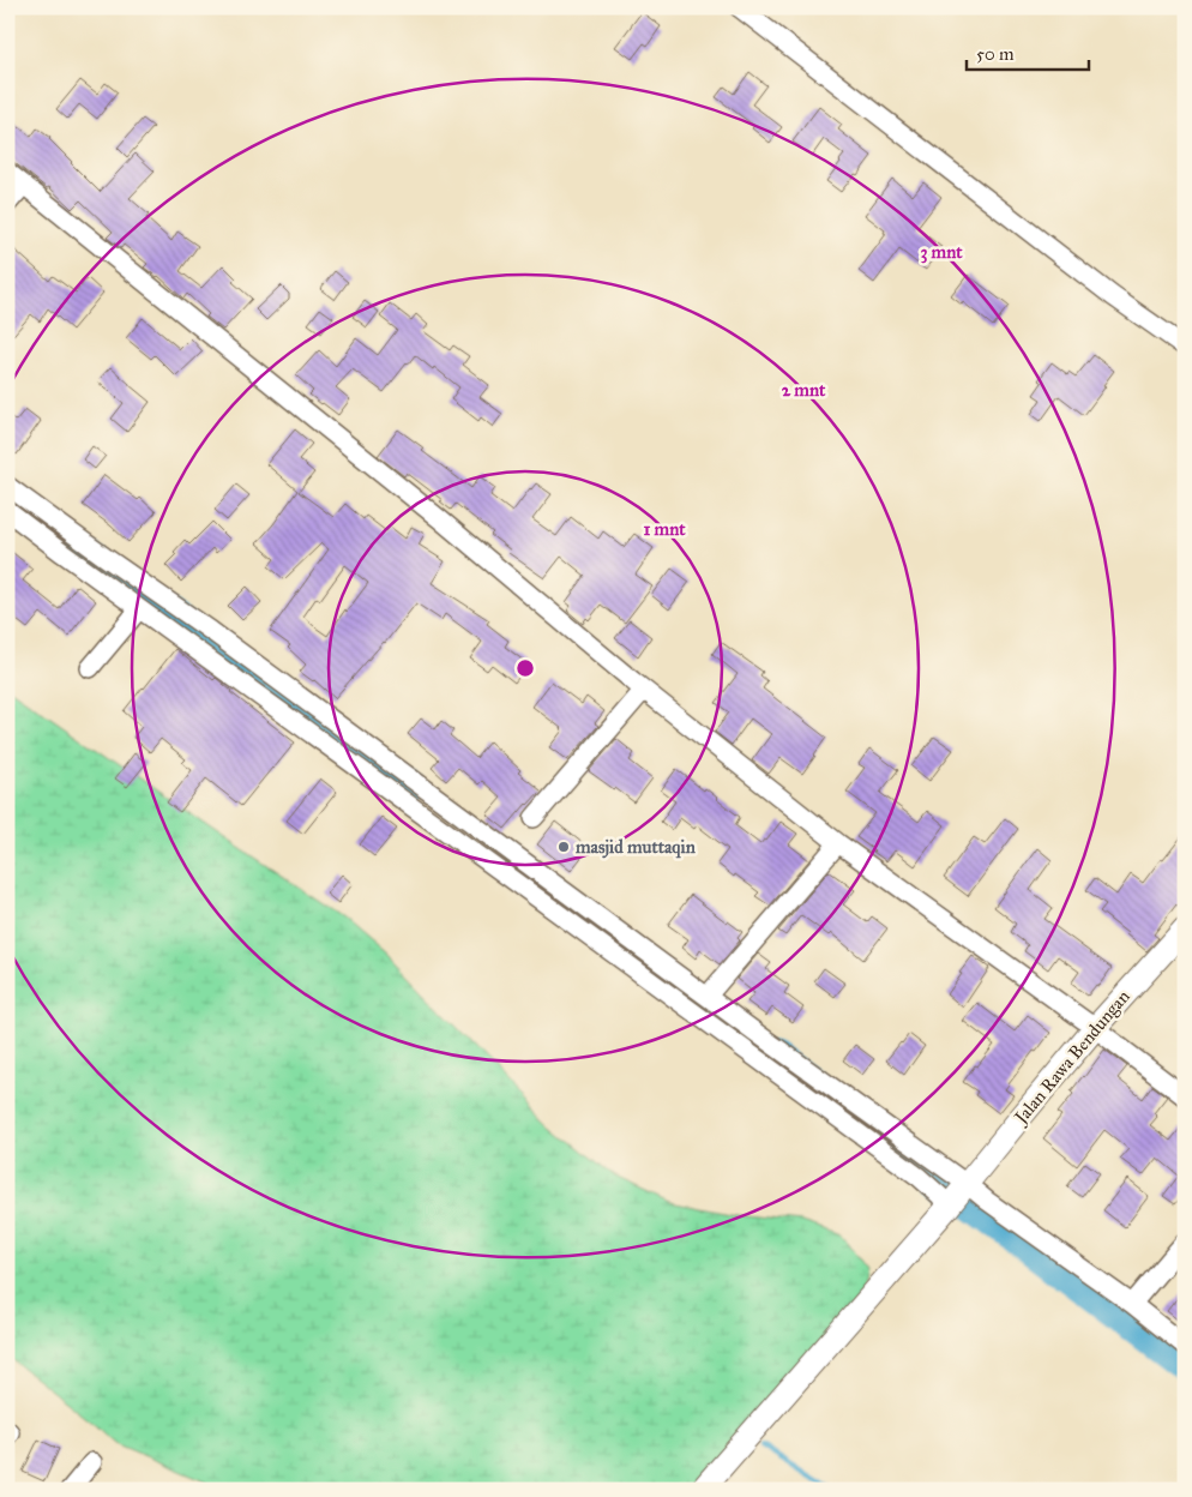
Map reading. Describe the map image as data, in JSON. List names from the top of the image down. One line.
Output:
{"streets":{"street":["Jalan Rawa Bendungan"]},"places":["masjid muttaqin"],"scale_bar":"50 m","rings":["3 mnt","2 mnt","1 mnt"]}
